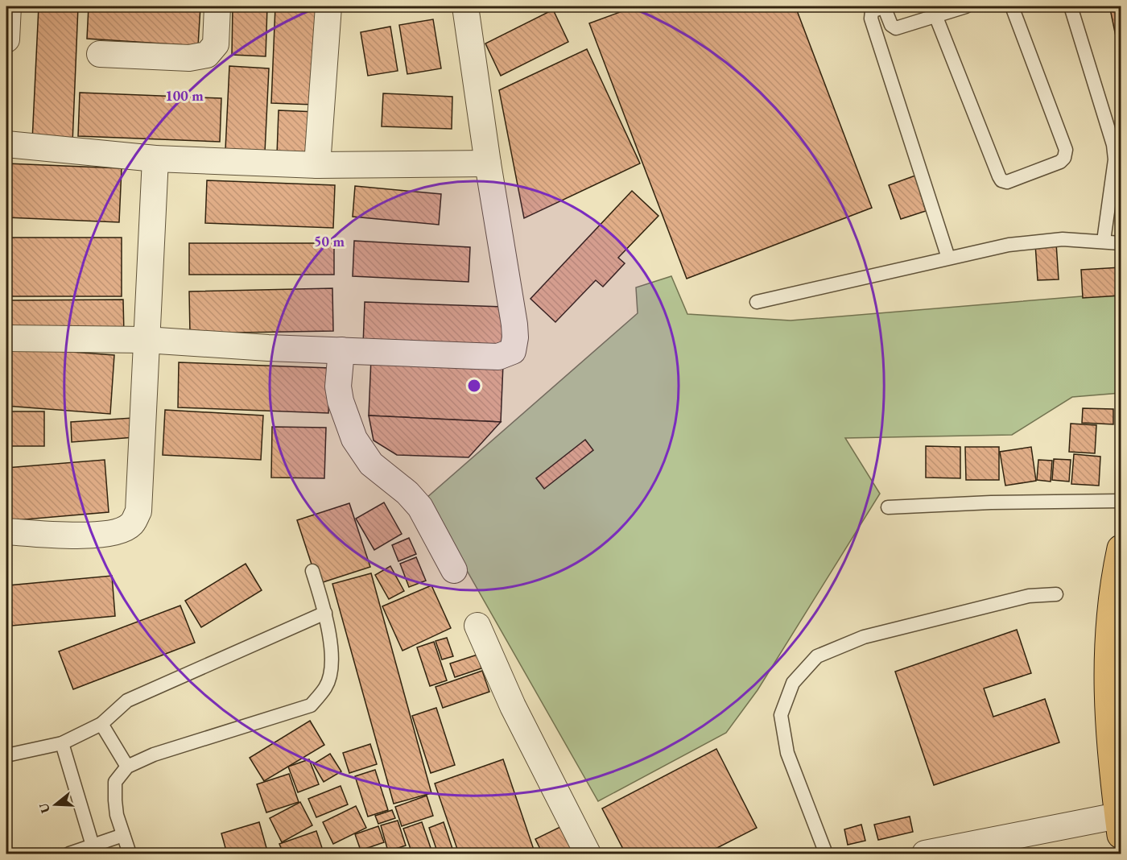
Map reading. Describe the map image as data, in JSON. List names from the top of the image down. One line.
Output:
{"north":"left","rings":["100 m","50 m"]}
